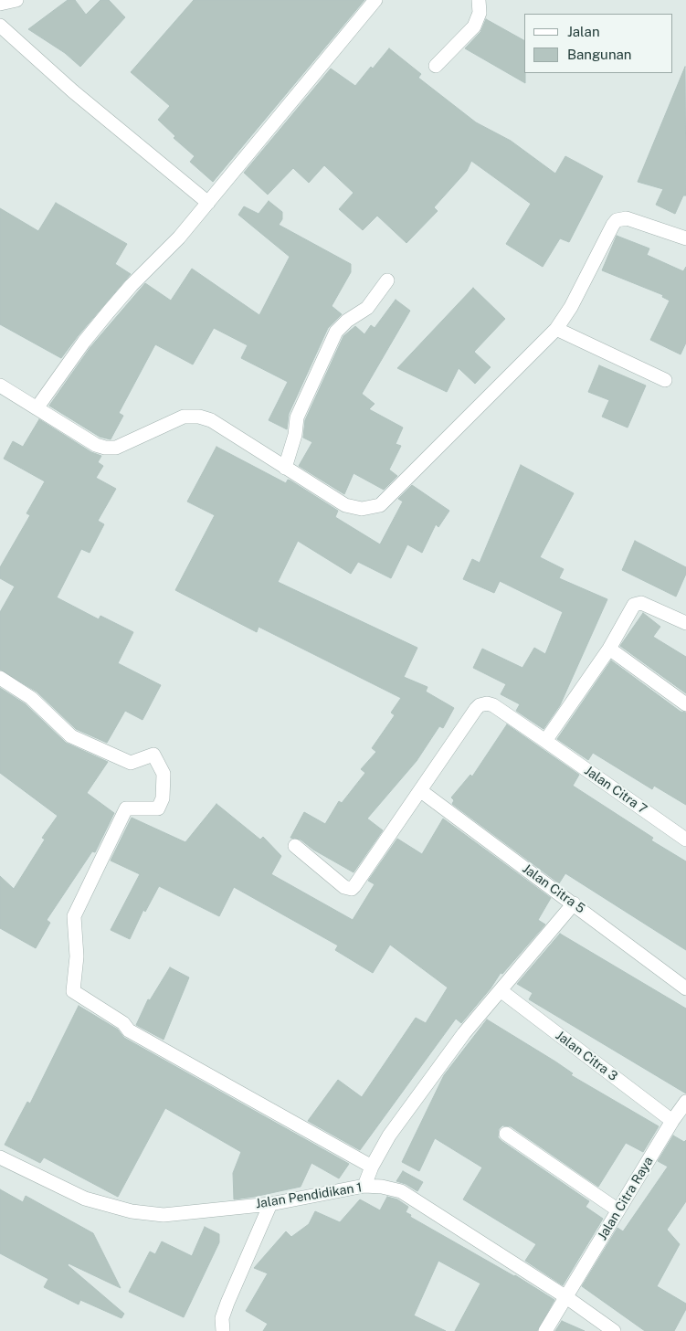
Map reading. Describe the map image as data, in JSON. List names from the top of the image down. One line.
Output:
{"streets":{"street":["Jalan Citra 7","Jalan Citra 5","Jalan Citra 3","Jalan Pendidikan 1","Jalan Citra Raya"]},"crossings":[["Jalan Citra 7","Jalan Citra 5"],["Jalan Citra 3","Jalan Citra Raya"],["Jalan Pendidikan 1","Jalan Citra Raya"]],"legend":["Jalan","Bangunan"]}
